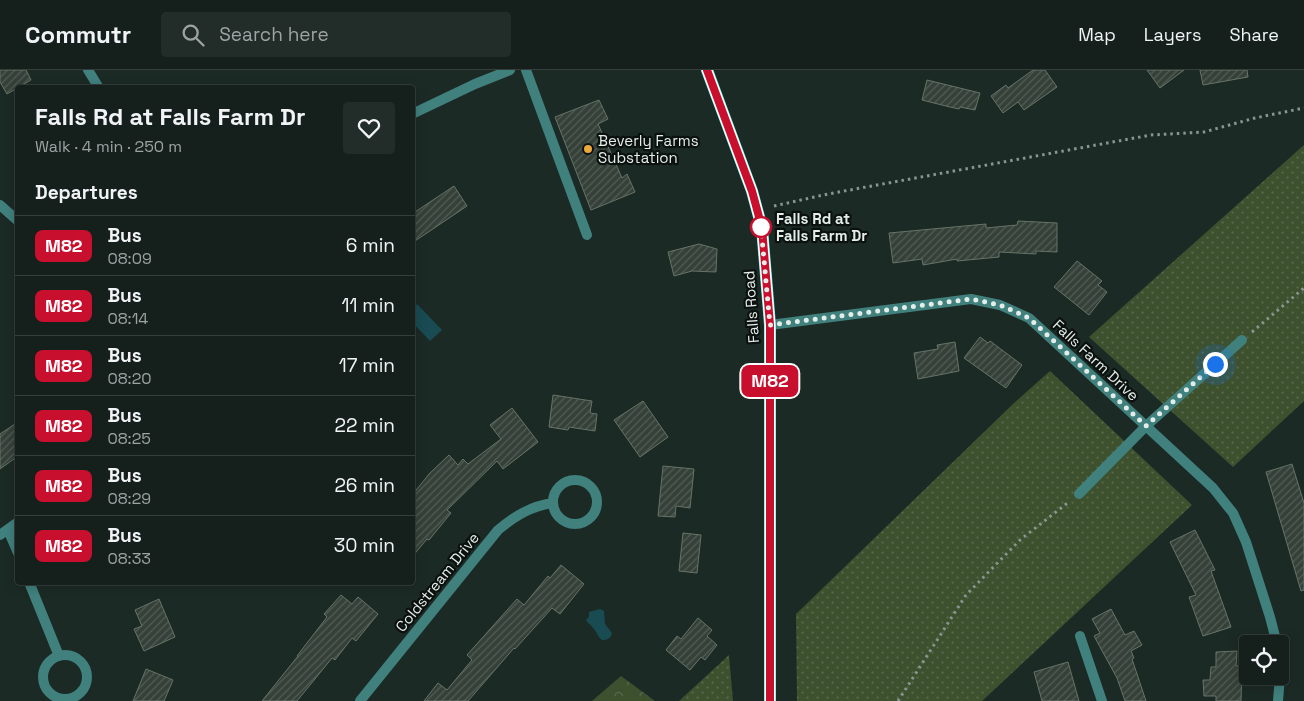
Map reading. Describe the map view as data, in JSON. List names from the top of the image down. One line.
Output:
{"streets":{"main road":["Falls Road"],"street":["Falls Farm Drive","Coldstream Drive"]},"crossings":[["Falls Road","Falls Farm Drive"]],"places":["Beverly Farms Substation","Falls Rd at Falls Farm Dr"],"lines":["bus line M82"],"page":{"header":"Commutr","search":"Search here","nav":["Map","Layers","Share"],"on_map":"M82","heading":[["Falls Rd at Falls Farm Dr","Walk · 4 min · 250 m"],"Departures"],"list":[{"mark":"M82","name":"Bus","note":"08:09","value":"6 min"},{"mark":"M82","name":"Bus","note":"08:14","value":"11 min"},{"mark":"M82","name":"Bus","note":"08:20","value":"17 min"},{"mark":"M82","name":"Bus","note":"08:25","value":"22 min"},{"mark":"M82","name":"Bus","note":"08:29","value":"26 min"},{"mark":"M82","name":"Bus","note":"08:33","value":"30 min"}]}}
